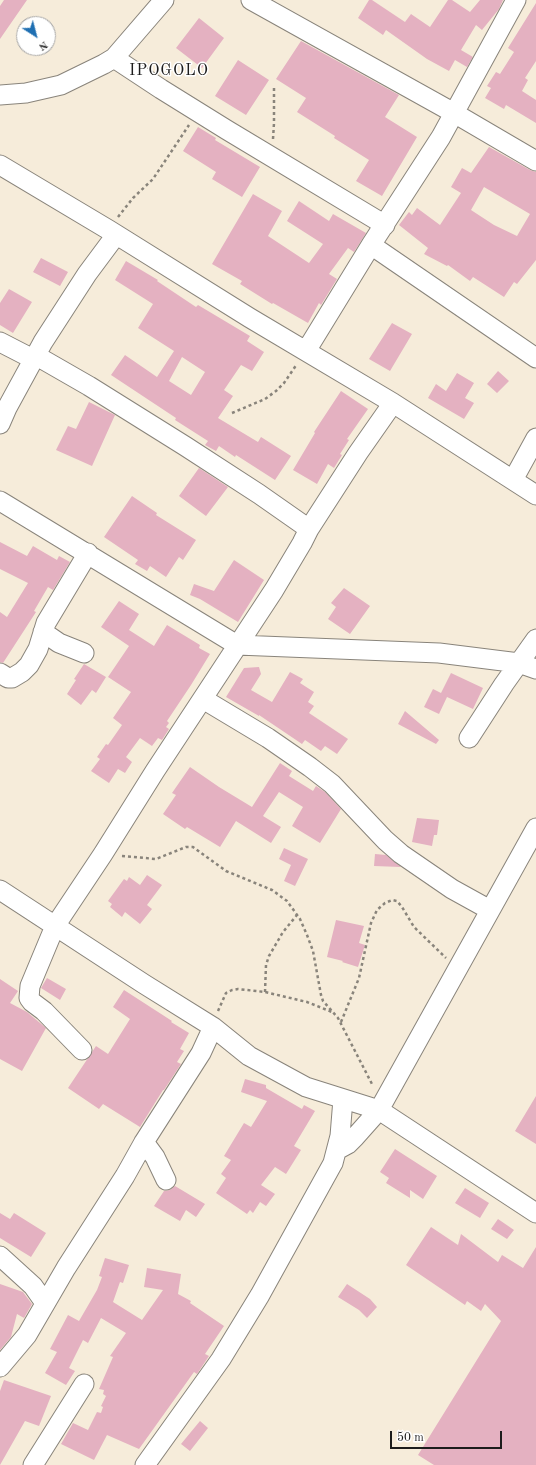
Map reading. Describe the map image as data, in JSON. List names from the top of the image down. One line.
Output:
{"districts":["IPOGOLO"],"scale_bar":"50 m","north":"bottom right"}
